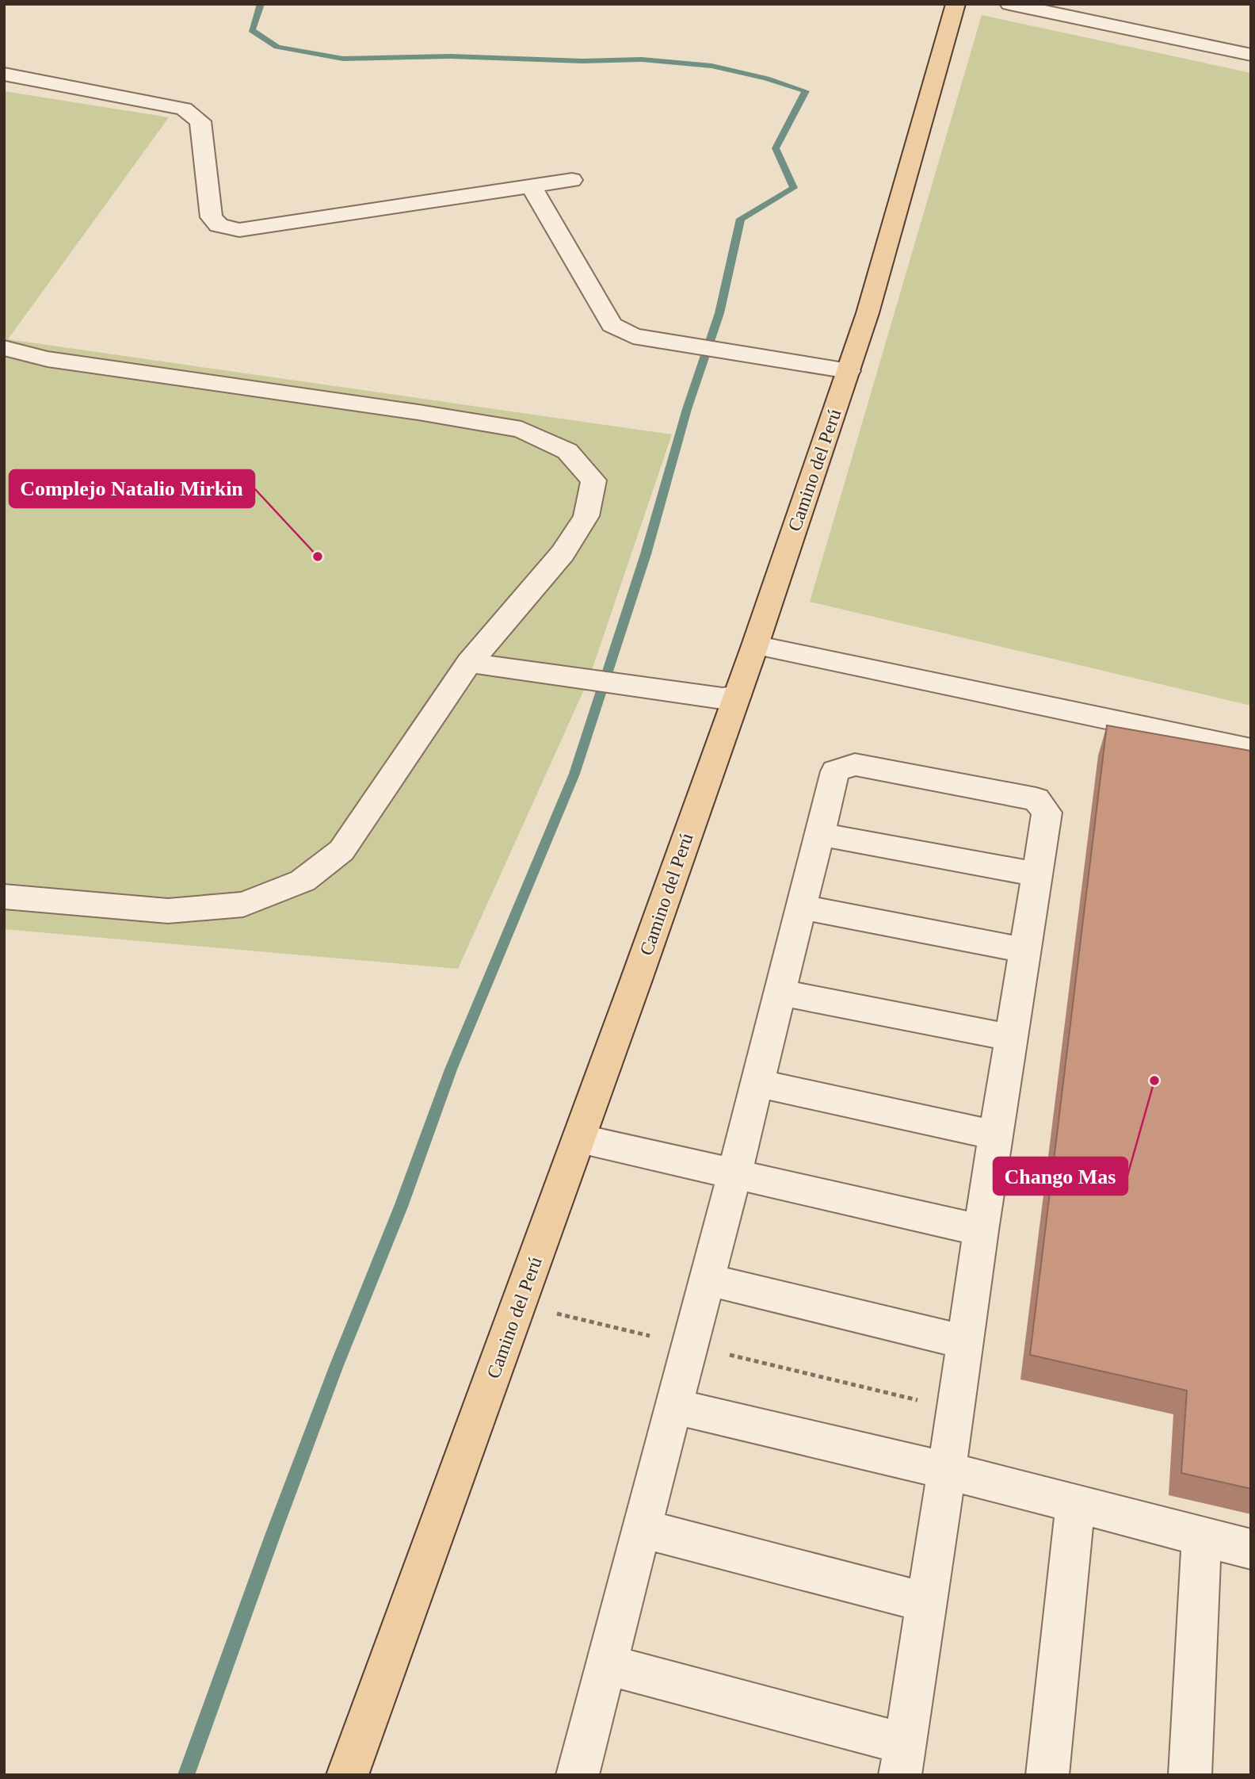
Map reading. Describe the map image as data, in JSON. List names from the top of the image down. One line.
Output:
{"streets":{"main road":["Camino del Perú"]},"places":["Complejo Natalio Mirkin","Chango Mas"]}
